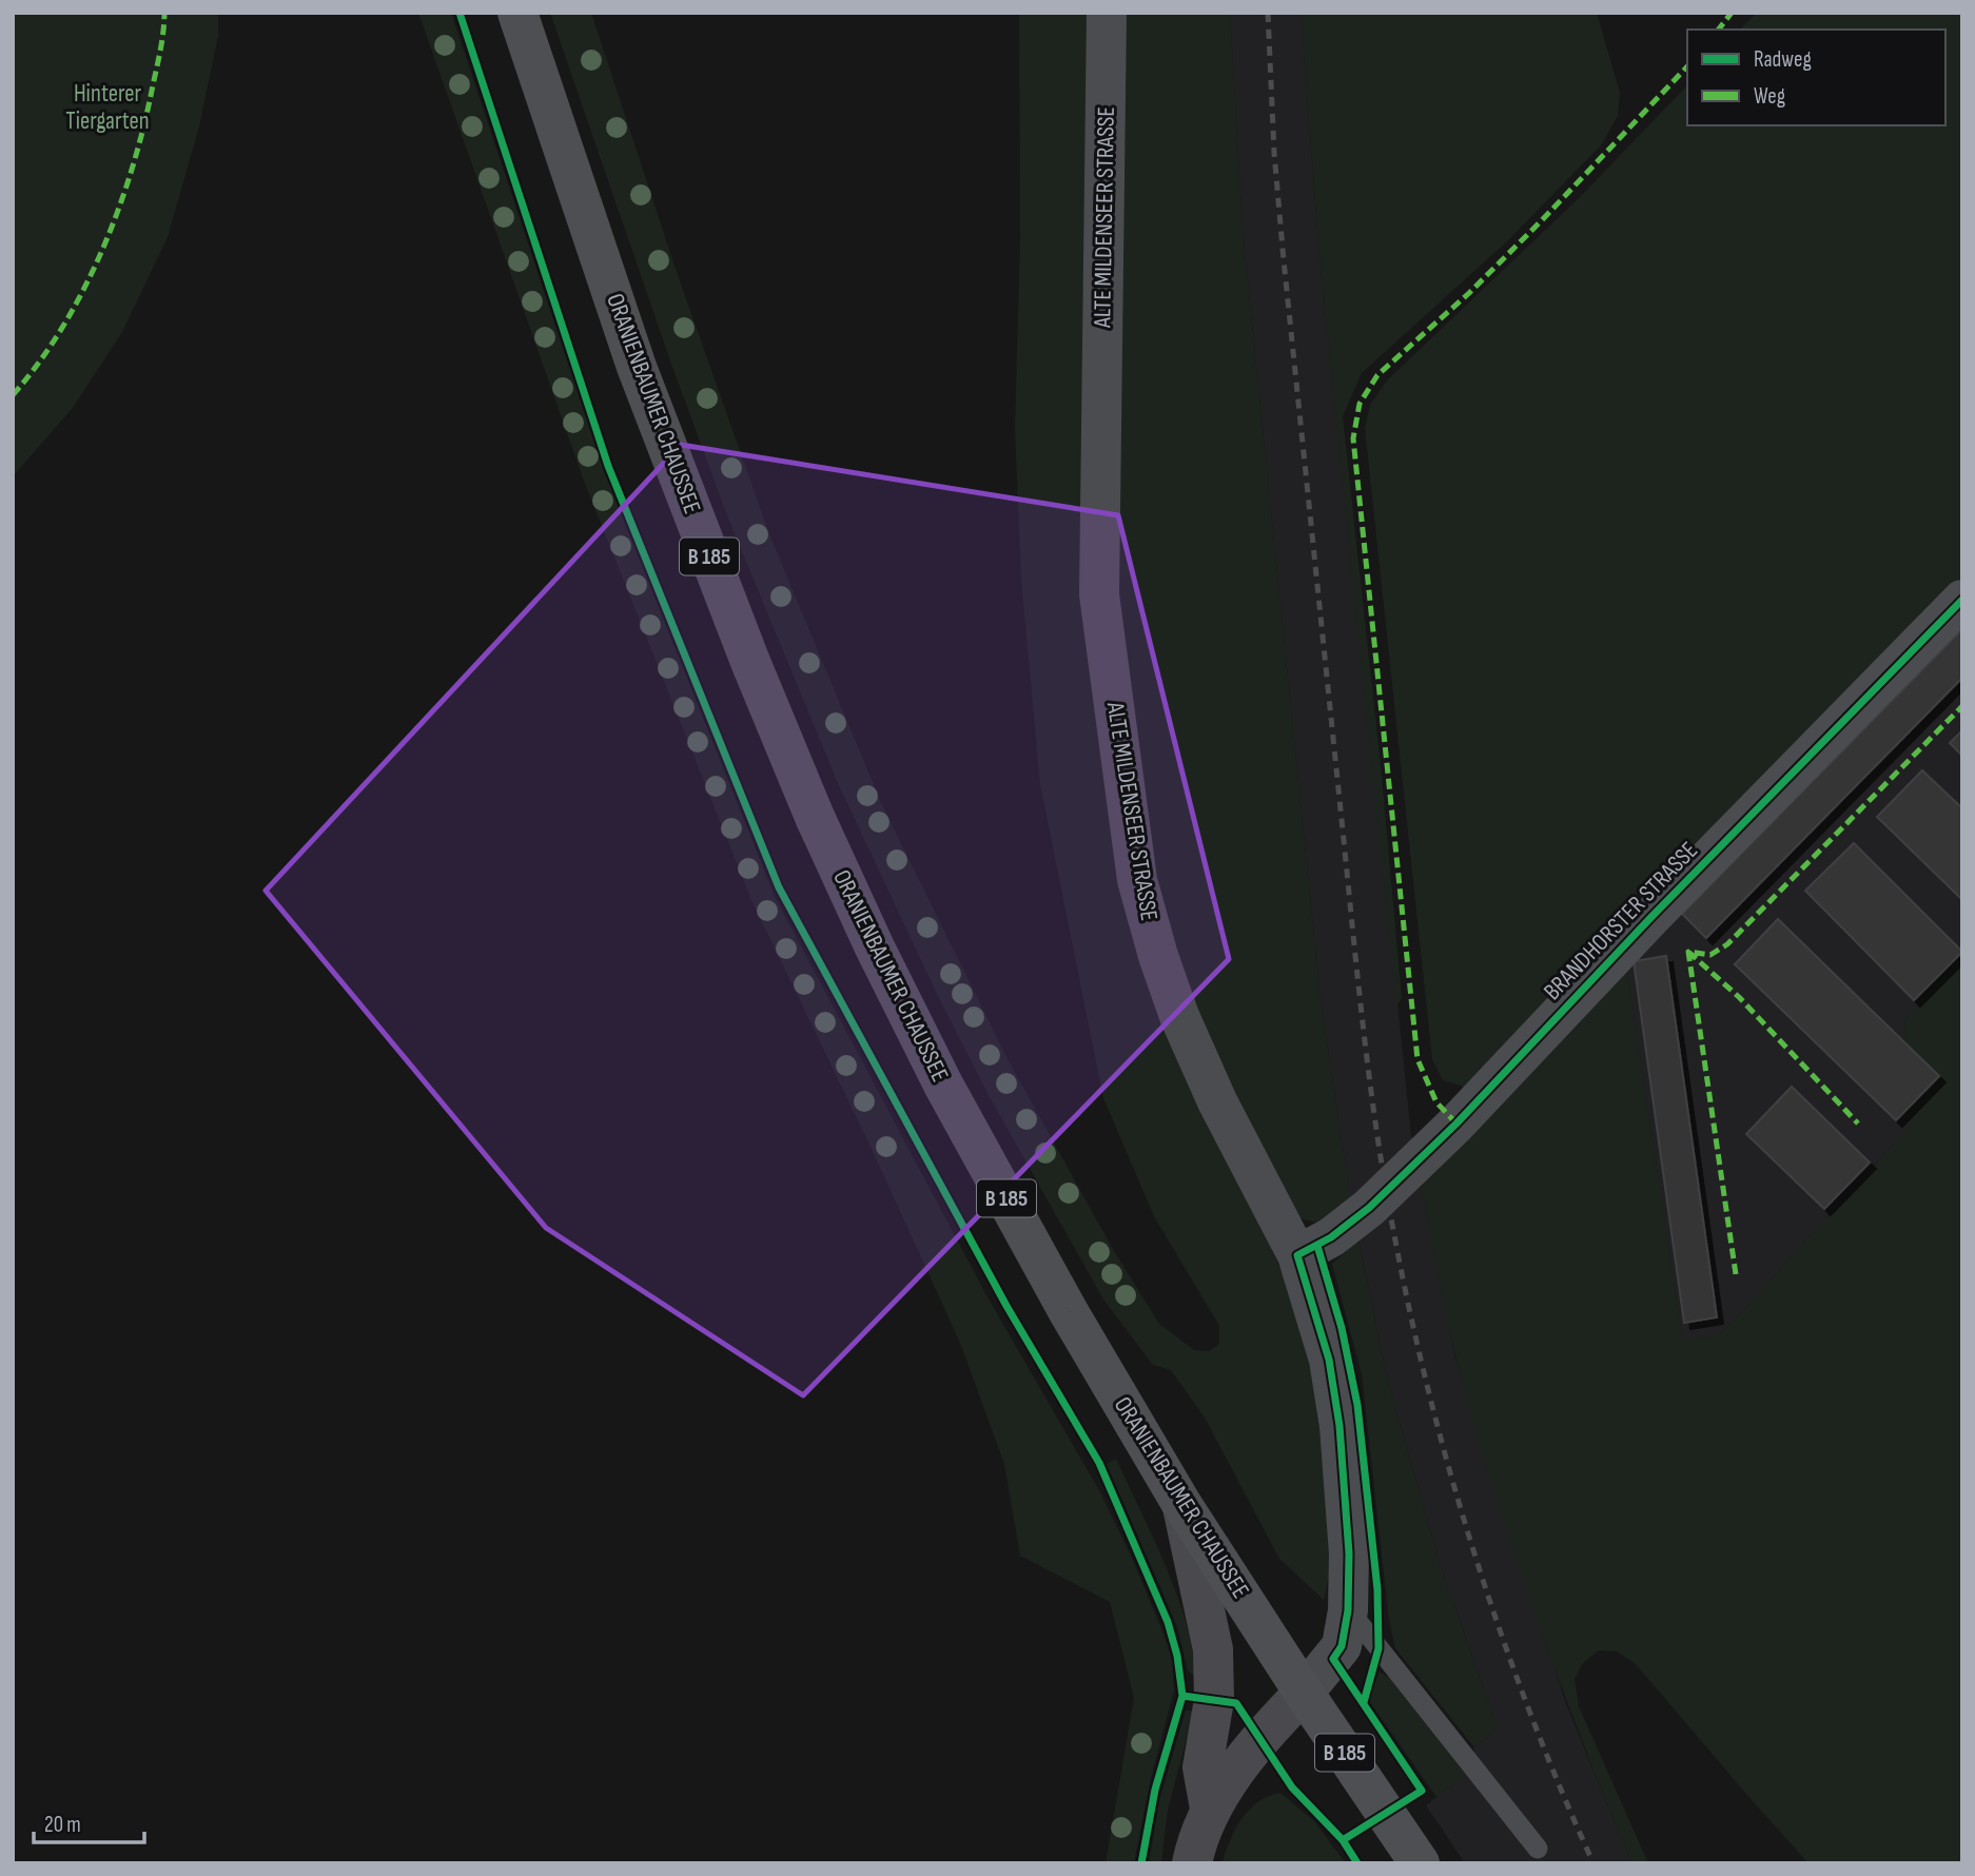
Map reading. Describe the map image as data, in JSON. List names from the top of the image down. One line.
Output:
{"streets":{"main road":["ORANIENBAUMER CHAUSSEE","B 185"],"street":["ALTE MILDENSEER STRASSE","BRANDHORSTER STRASSE"]},"crossings":[["ALTE MILDENSEER STRASSE","ORANIENBAUMER CHAUSSEE"],["ALTE MILDENSEER STRASSE","BRANDHORSTER STRASSE"]],"parks":["Hinterer Tiergarten"],"legend":["Radweg","Weg"],"scale_bar":"20 m"}
